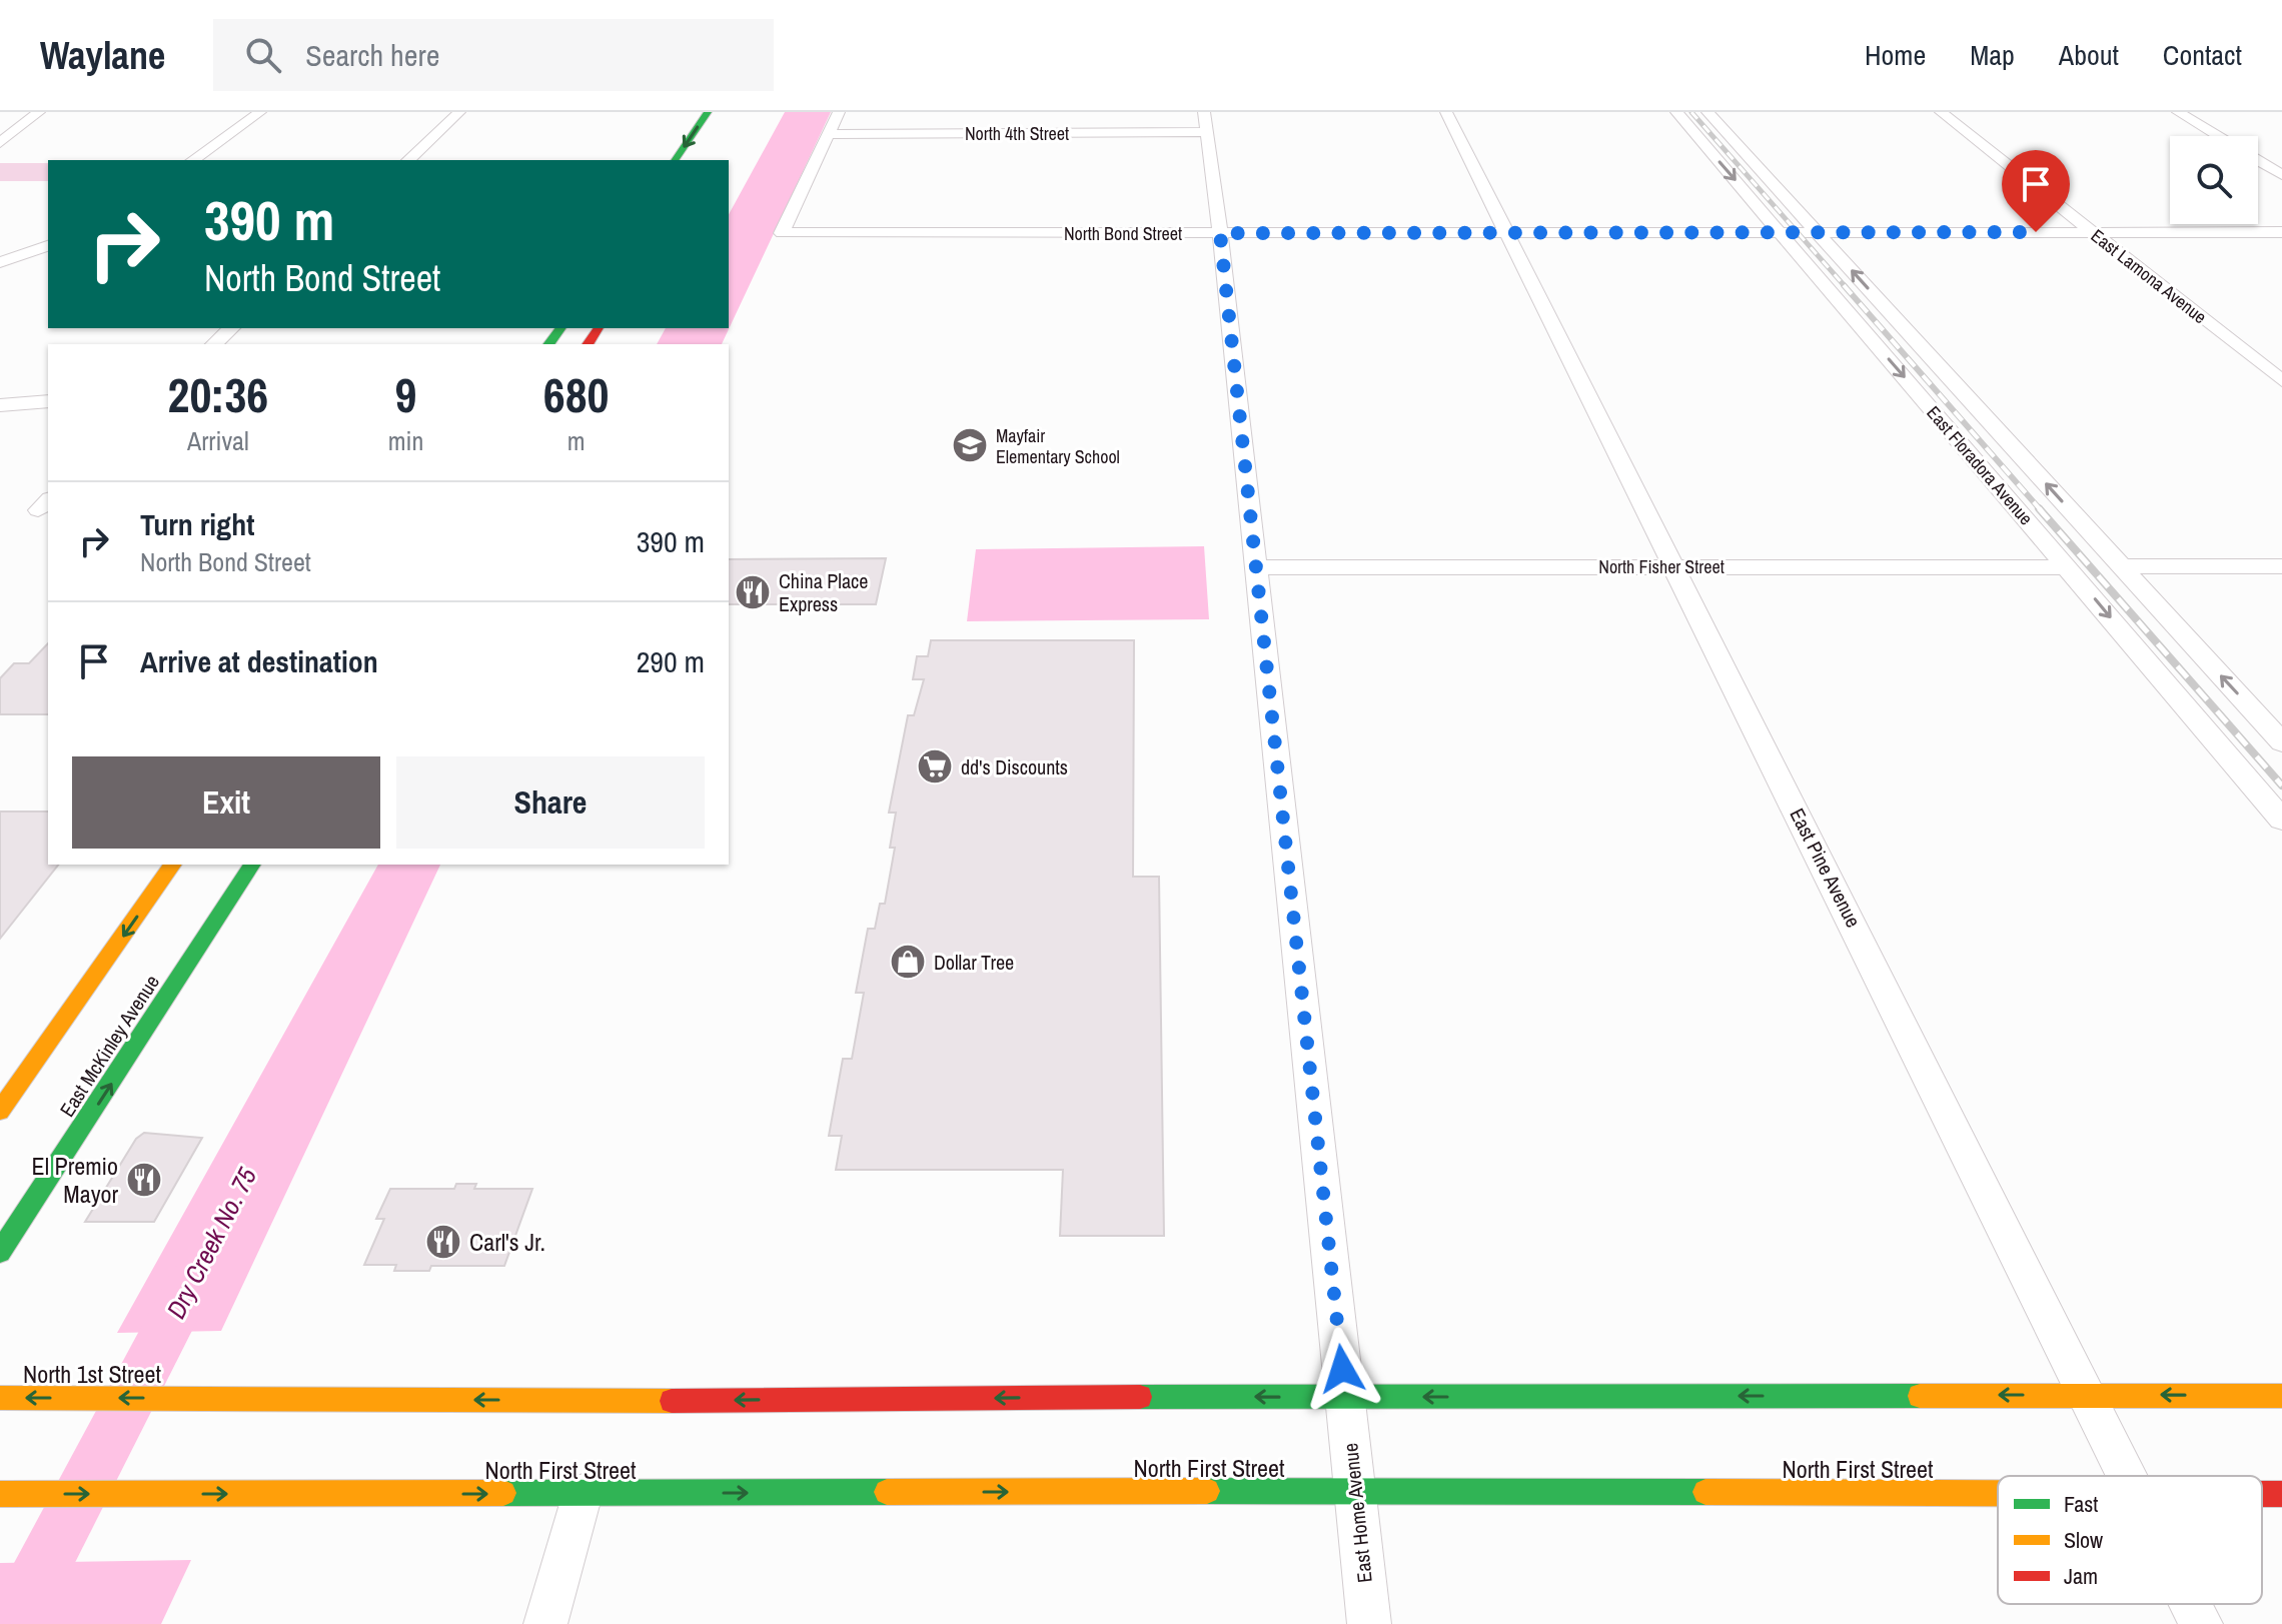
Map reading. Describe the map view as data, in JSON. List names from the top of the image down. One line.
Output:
{"streets":{"main road":["East McKinley Avenue","North 1st Street","North First Street"],"street":["North 4th Street","North Bond Street","East Lamona Avenue","East Floradora Avenue","North Fisher Street","East Pine Avenue","East Home Avenue"]},"crossings":[["North 4th Street","North Bond Street"],["North 4th Street","East Home Avenue"],["North Bond Street","East Lamona Avenue"],["North Bond Street","East Floradora Avenue"],["North Bond Street","East Pine Avenue"],["North Bond Street","East Home Avenue"],["East Floradora Avenue","North Fisher Street"],["North Fisher Street","East Pine Avenue"],["North Fisher Street","East Home Avenue"],["North 1st Street","East Home Avenue"],["North First Street","East Home Avenue"]],"one_way":["North 1st Street","North First Street"],"water":["Dry Creek No. 75"],"places":{"school or university":["Mayfair Elementary School"],"restaurant":["China Place Express","El Premio Mayor","Carl's Jr."],"supermarket":["dd's Discounts"],"shop":["Dollar Tree"]},"legend":["Fast","Slow","Jam"],"page":{"header":"Waylane","search":"Search here","nav":["Home","Map","About","Contact"],"turn":["390 m","North Bond Street"],"eta":["20:36","Arrival","9","min","680","m"],"list":[{"name":"Turn right","note":"North Bond Street","value":"390 m"},{"name":"Arrive at destination","value":"290 m"}],"buttons":["Exit","Share"]}}
